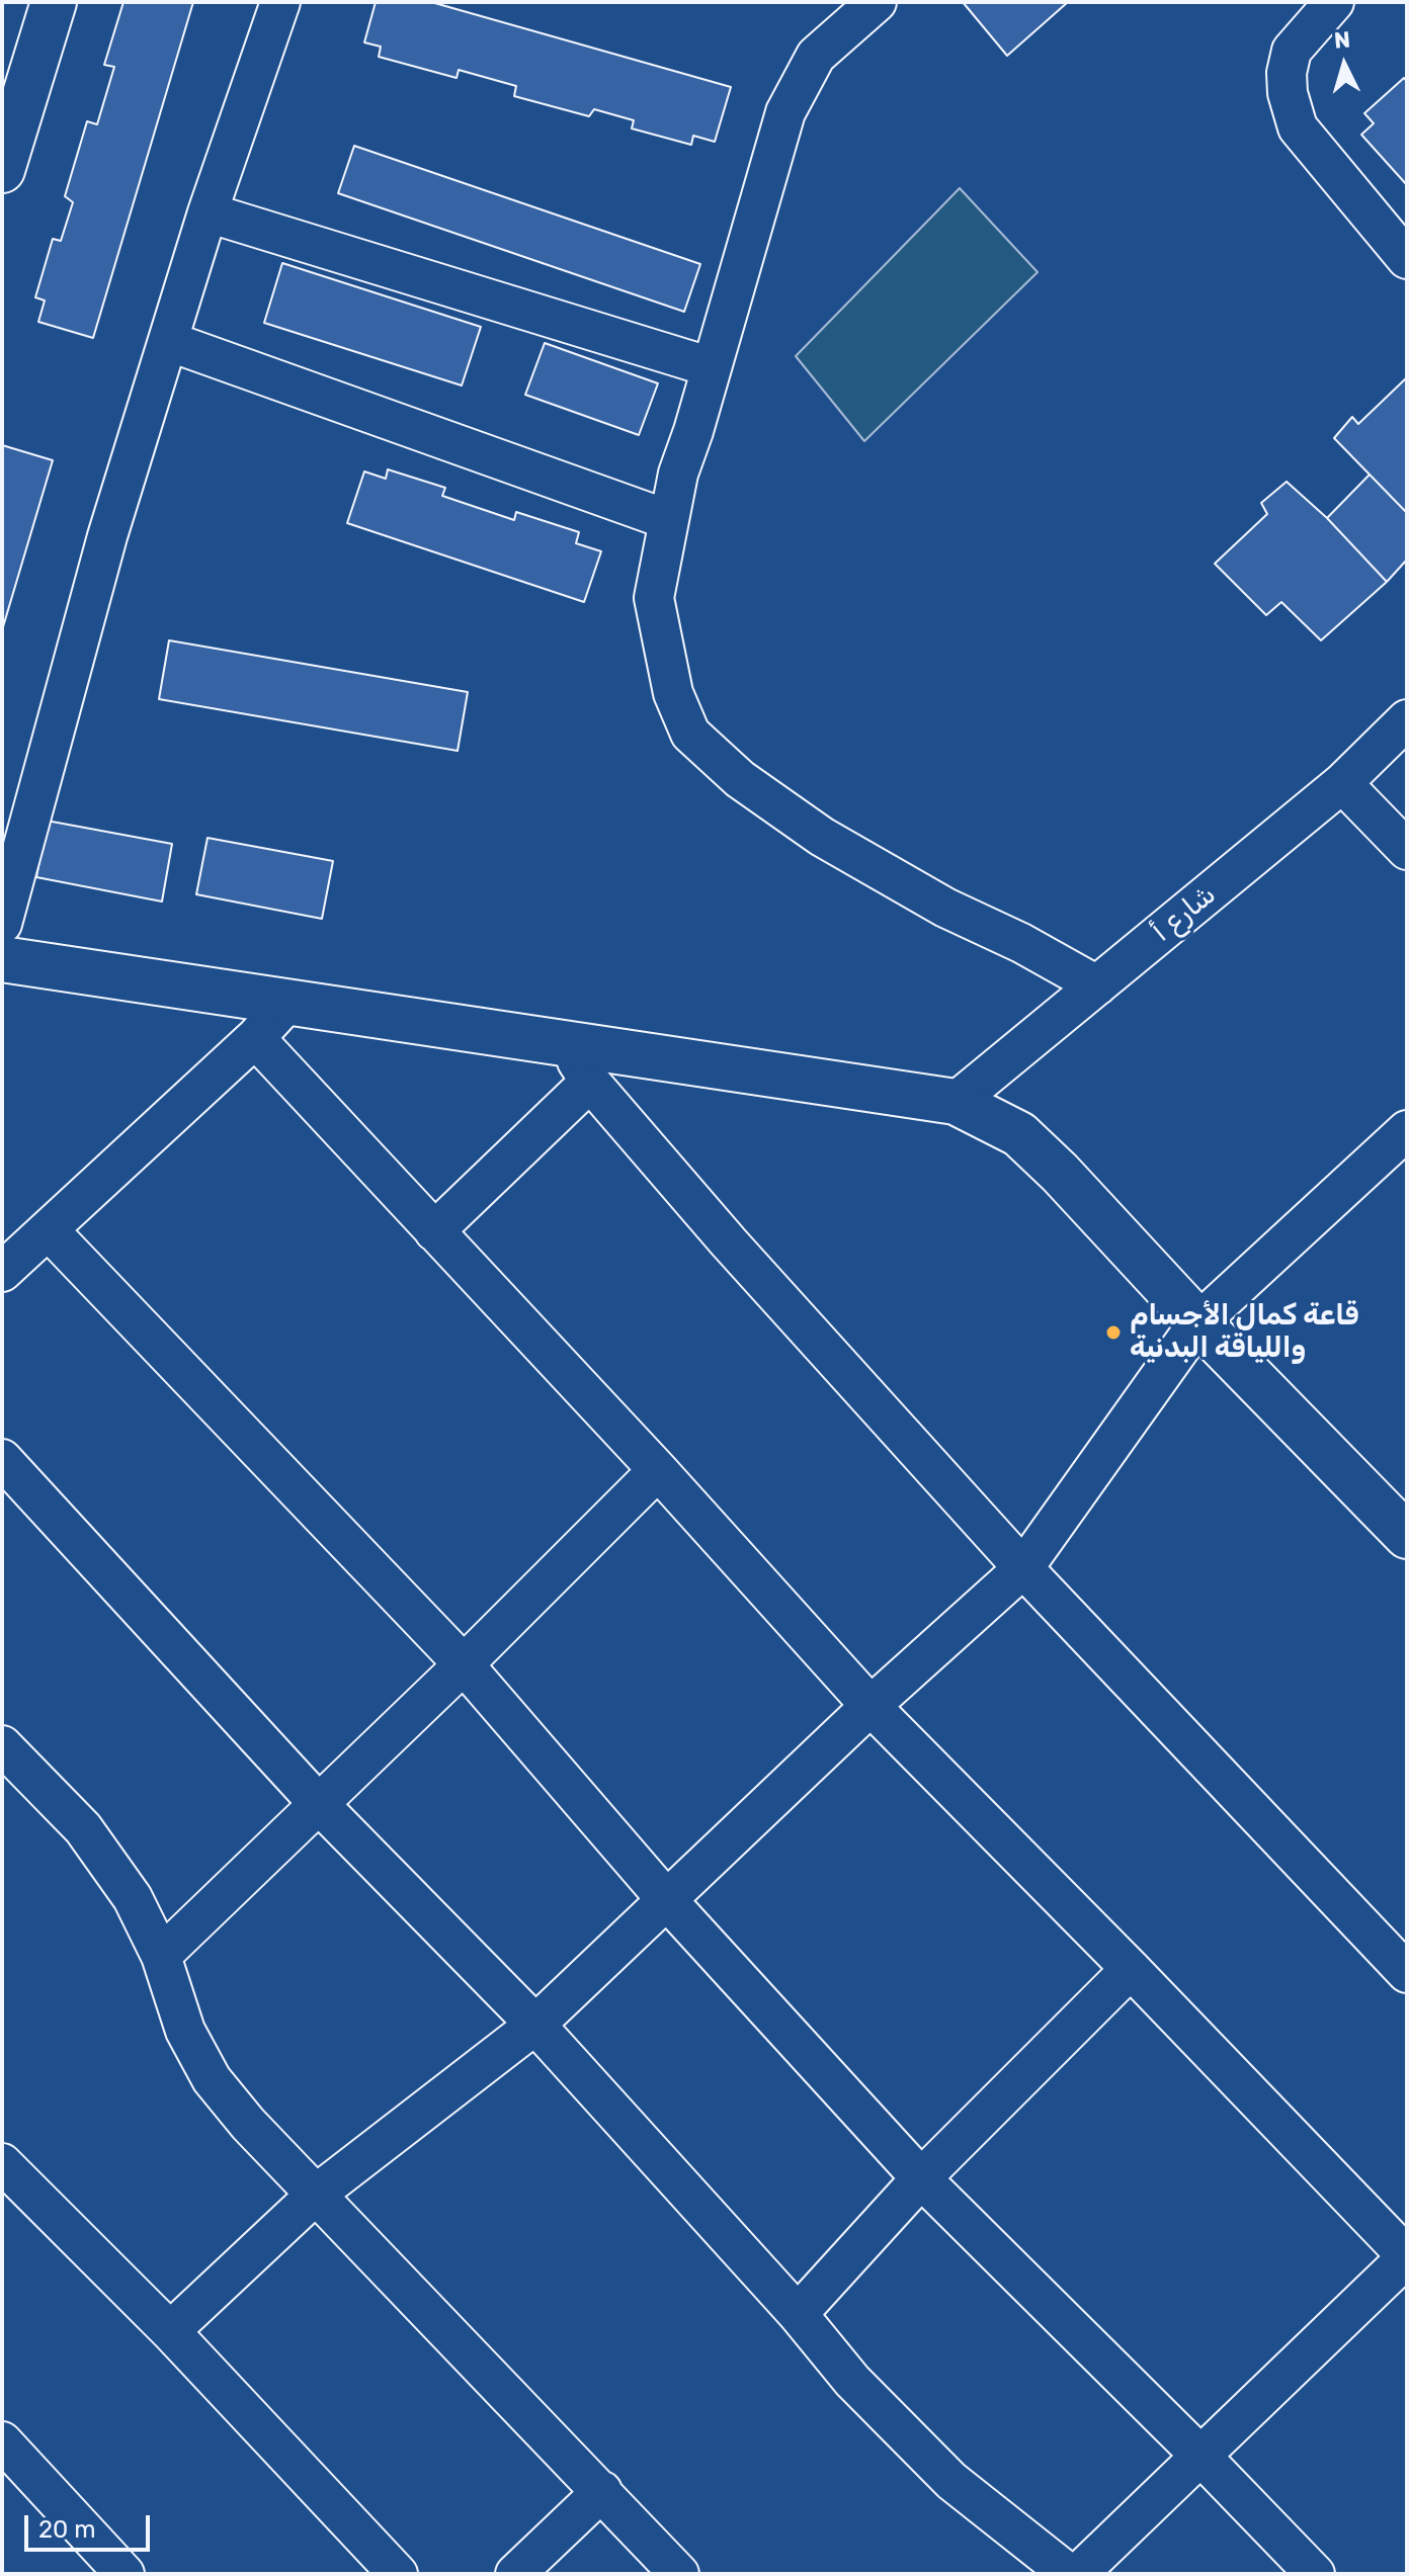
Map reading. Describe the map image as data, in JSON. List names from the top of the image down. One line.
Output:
{"streets":{"street":["شارع أ"]},"places":["قاعة كمال الأجسام واللياقة البدنية"],"scale_bar":"20 m","north":"top"}
